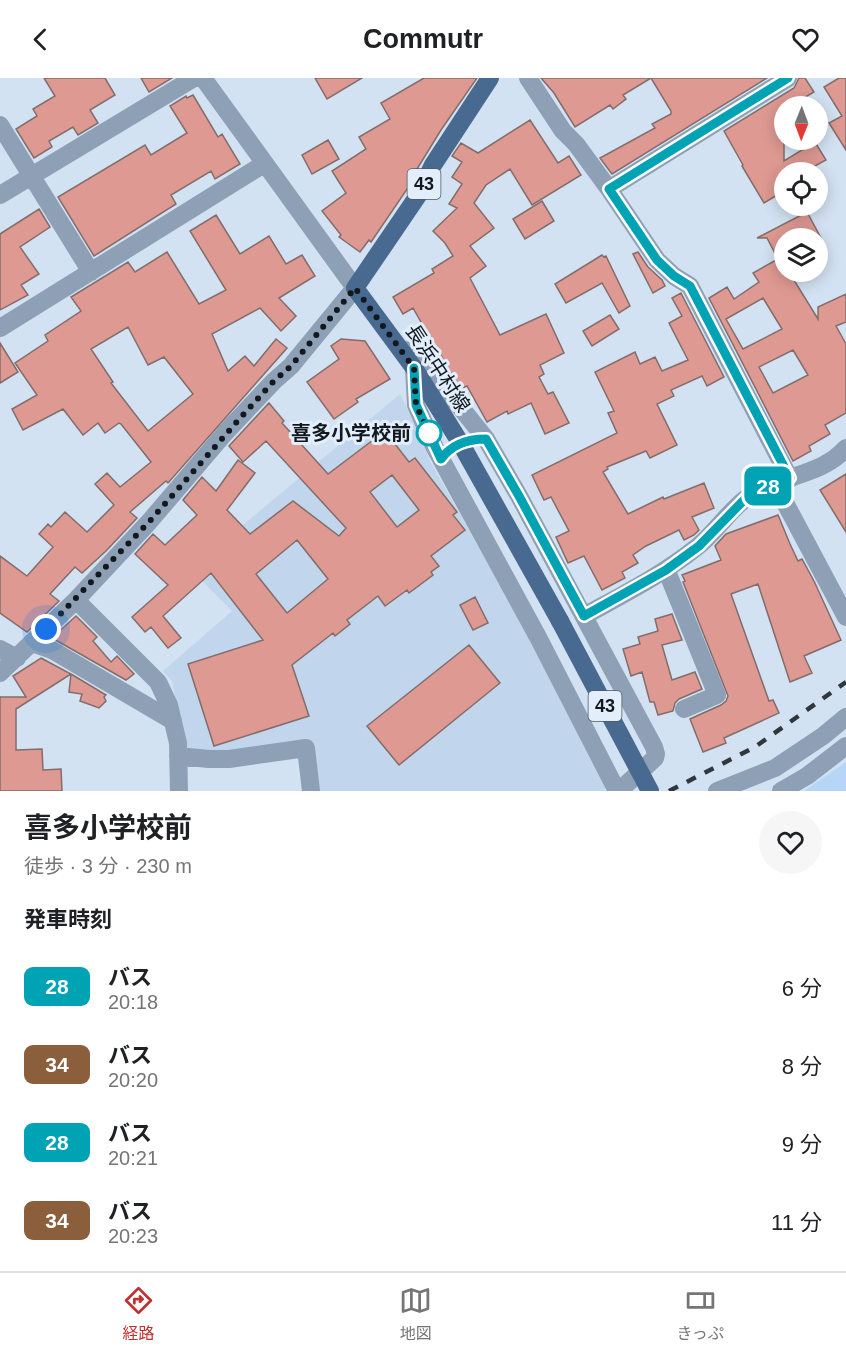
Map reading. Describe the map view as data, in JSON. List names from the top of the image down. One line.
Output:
{"streets":{"main road":["43","長浜中村線"]},"crossings":[["43","長浜中村線"]],"places":["喜多小学校前"],"lines":["bus line 28"],"north":"bottom","page":{"header":"Commutr","on_map":"28","heading":[["喜多小学校前","徒歩 · 3 分 · 230 m"],"発車時刻"],"list":[{"mark":"28","name":"バス","note":"20:18","value":"6 分"},{"mark":"34","name":"バス","note":"20:20","value":"8 分"},{"mark":"28","name":"バス","note":"20:21","value":"9 分"},{"mark":"34","name":"バス","note":"20:23","value":"11 分"}],"tabs":["経路","地図","きっぷ"]}}
